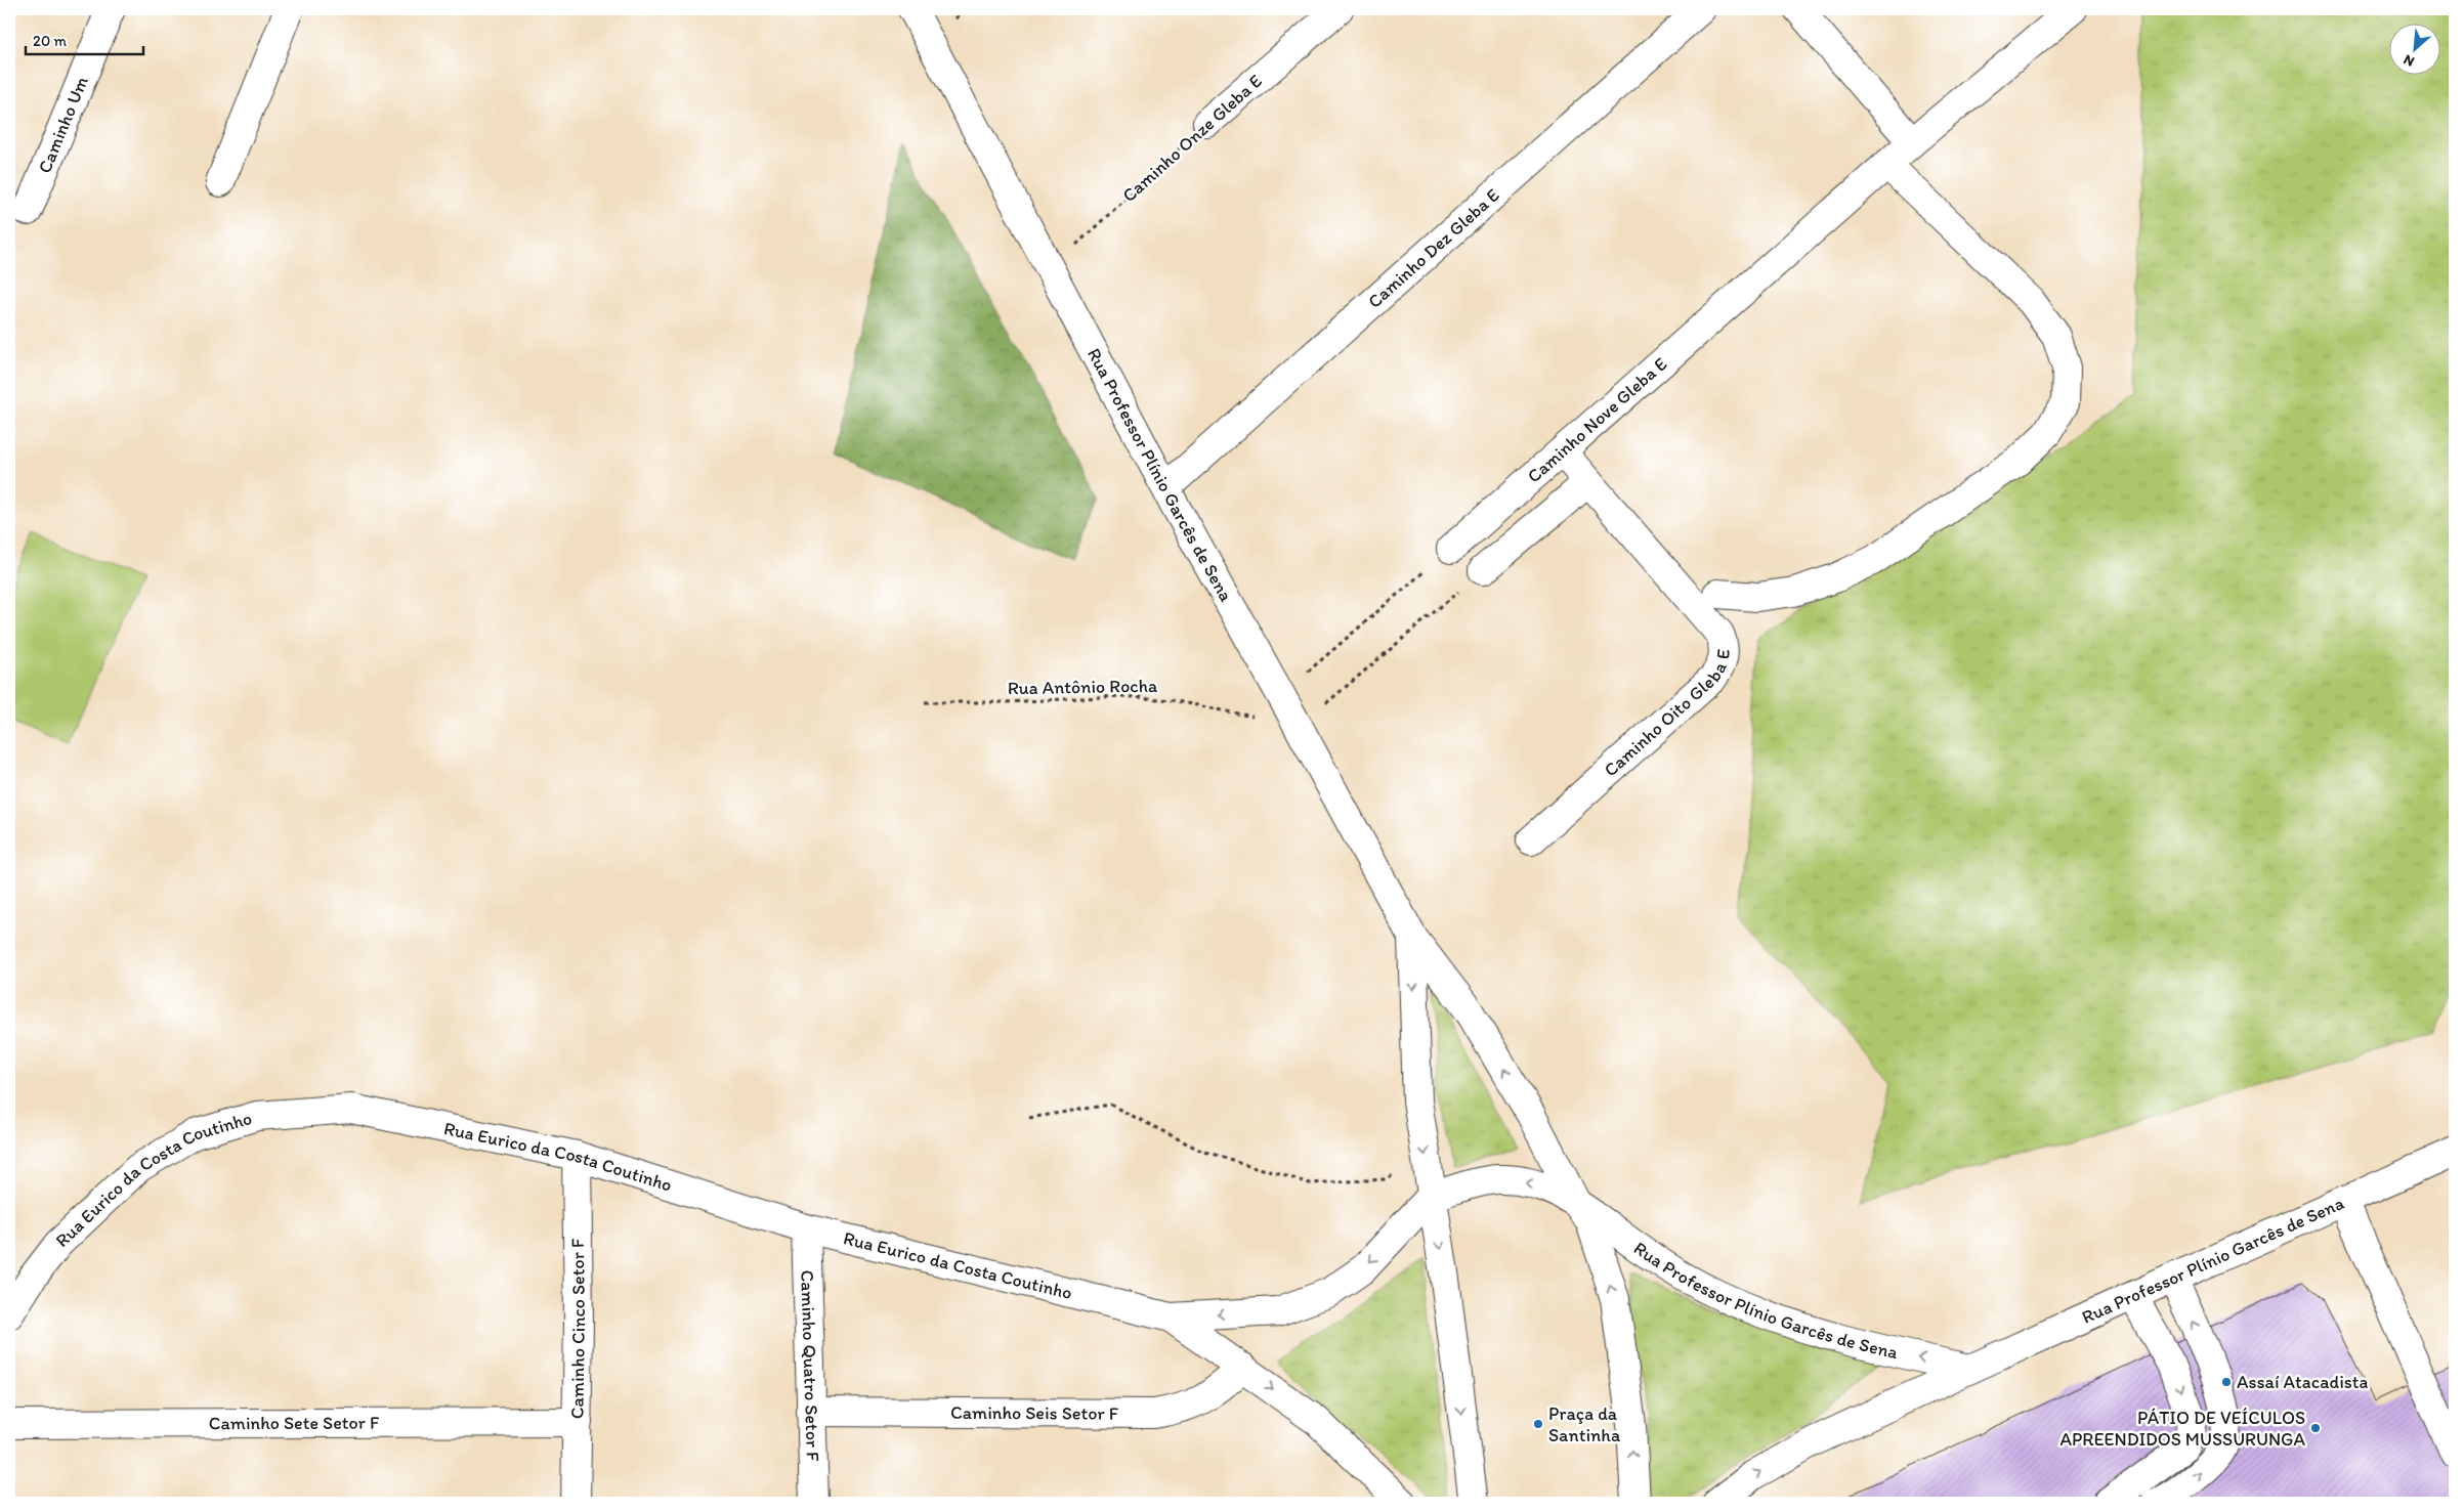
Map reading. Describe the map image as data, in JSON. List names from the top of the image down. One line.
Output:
{"streets":{"street":["Caminho Um","Caminho Onze Gleba E","Caminho Dez Gleba E","Caminho Nove Gleba E","Rua Professor Plínio Garcês de Sena","Caminho Oito Gleba E","Rua Eurico da Costa Coutinho","Caminho Cinco Setor F","Caminho Quatro Setor F","Caminho Seis Setor F","Caminho Sete Setor F"],"path":["Rua Antônio Rocha"]},"crossings":[["Caminho Onze Gleba E","Rua Professor Plínio Garcês de Sena"],["Caminho Dez Gleba E","Rua Professor Plínio Garcês de Sena"],["Caminho Nove Gleba E","Caminho Oito Gleba E"],["Rua Professor Plínio Garcês de Sena","Rua Antônio Rocha"],["Rua Professor Plínio Garcês de Sena","Rua Eurico da Costa Coutinho"],["Rua Eurico da Costa Coutinho","Caminho Cinco Setor F"],["Rua Eurico da Costa Coutinho","Caminho Quatro Setor F"],["Rua Eurico da Costa Coutinho","Caminho Seis Setor F"],["Caminho Cinco Setor F","Caminho Sete Setor F"],["Caminho Quatro Setor F","Caminho Seis Setor F"]],"places":["Assaí Atacadista","Praça da Santinha","PÁTIO DE VEÍCULOS APREENDIDOS MUSSURUNGA"],"scale_bar":"20 m","north":"bottom left"}
